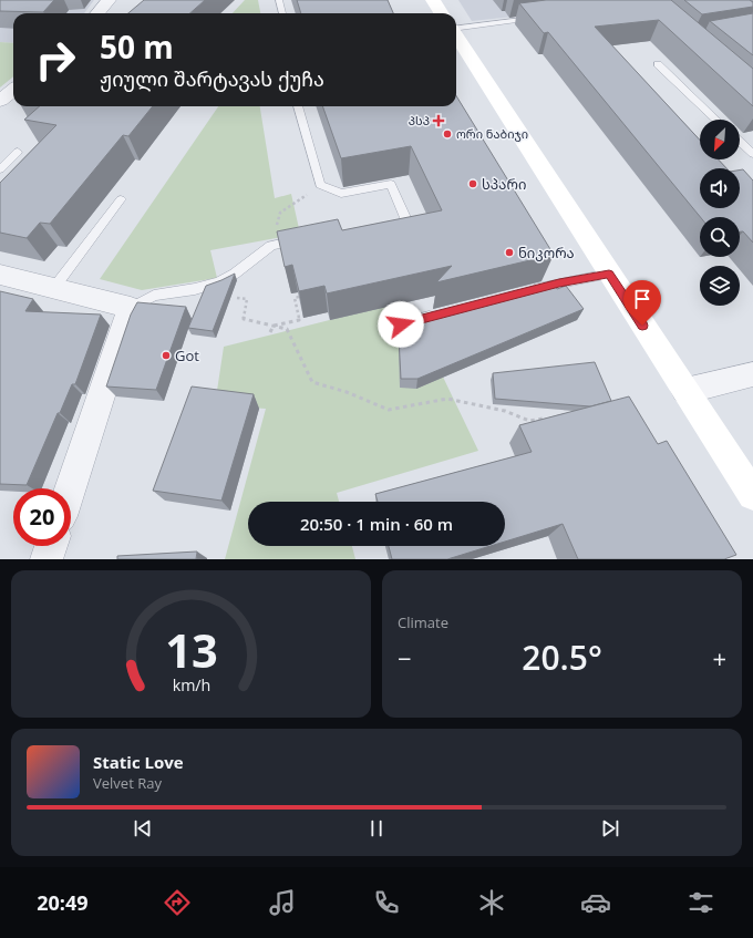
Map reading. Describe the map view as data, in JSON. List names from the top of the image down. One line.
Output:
{"places":{"health":["პსპ"],"other":["ორი ნაბიჯი","სპარი","ნიკორა","Got"]},"north":"bottom left","page":{"turn":["50 m","ჟიული შარტავას ქუჩა"],"limit":"20","trip":"20:50 · 1 min · 60 m","tile":"Climate","heat":["−","20.5°","+"],"song":["Static Love","Velvet Ray"],"tabs":"20:49","gauge":["13","km/h"]}}
